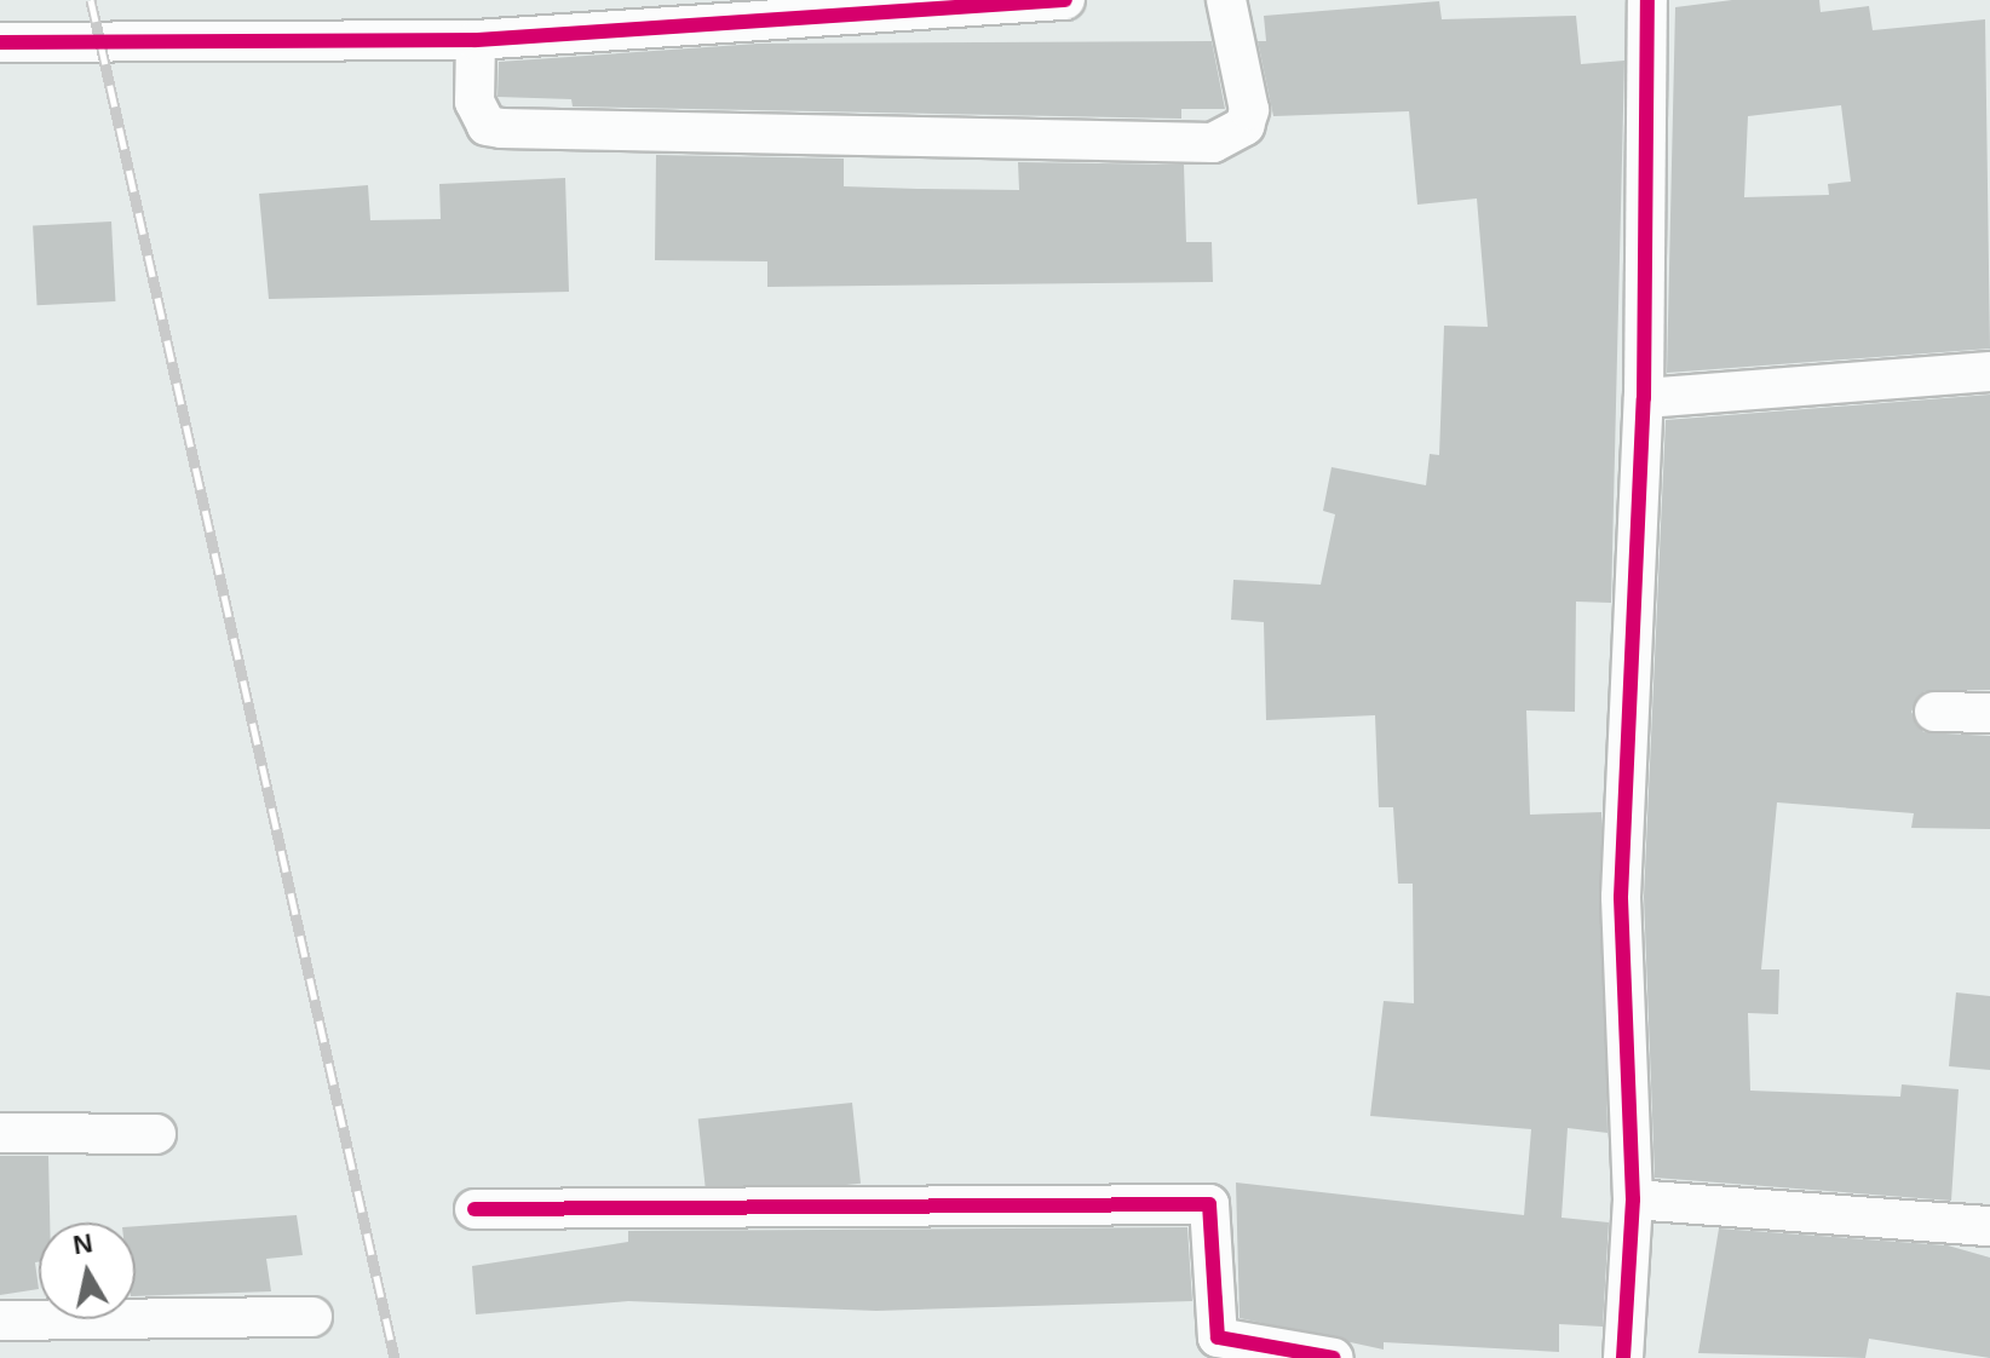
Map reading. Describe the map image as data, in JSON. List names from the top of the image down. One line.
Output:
{"north":"top"}
